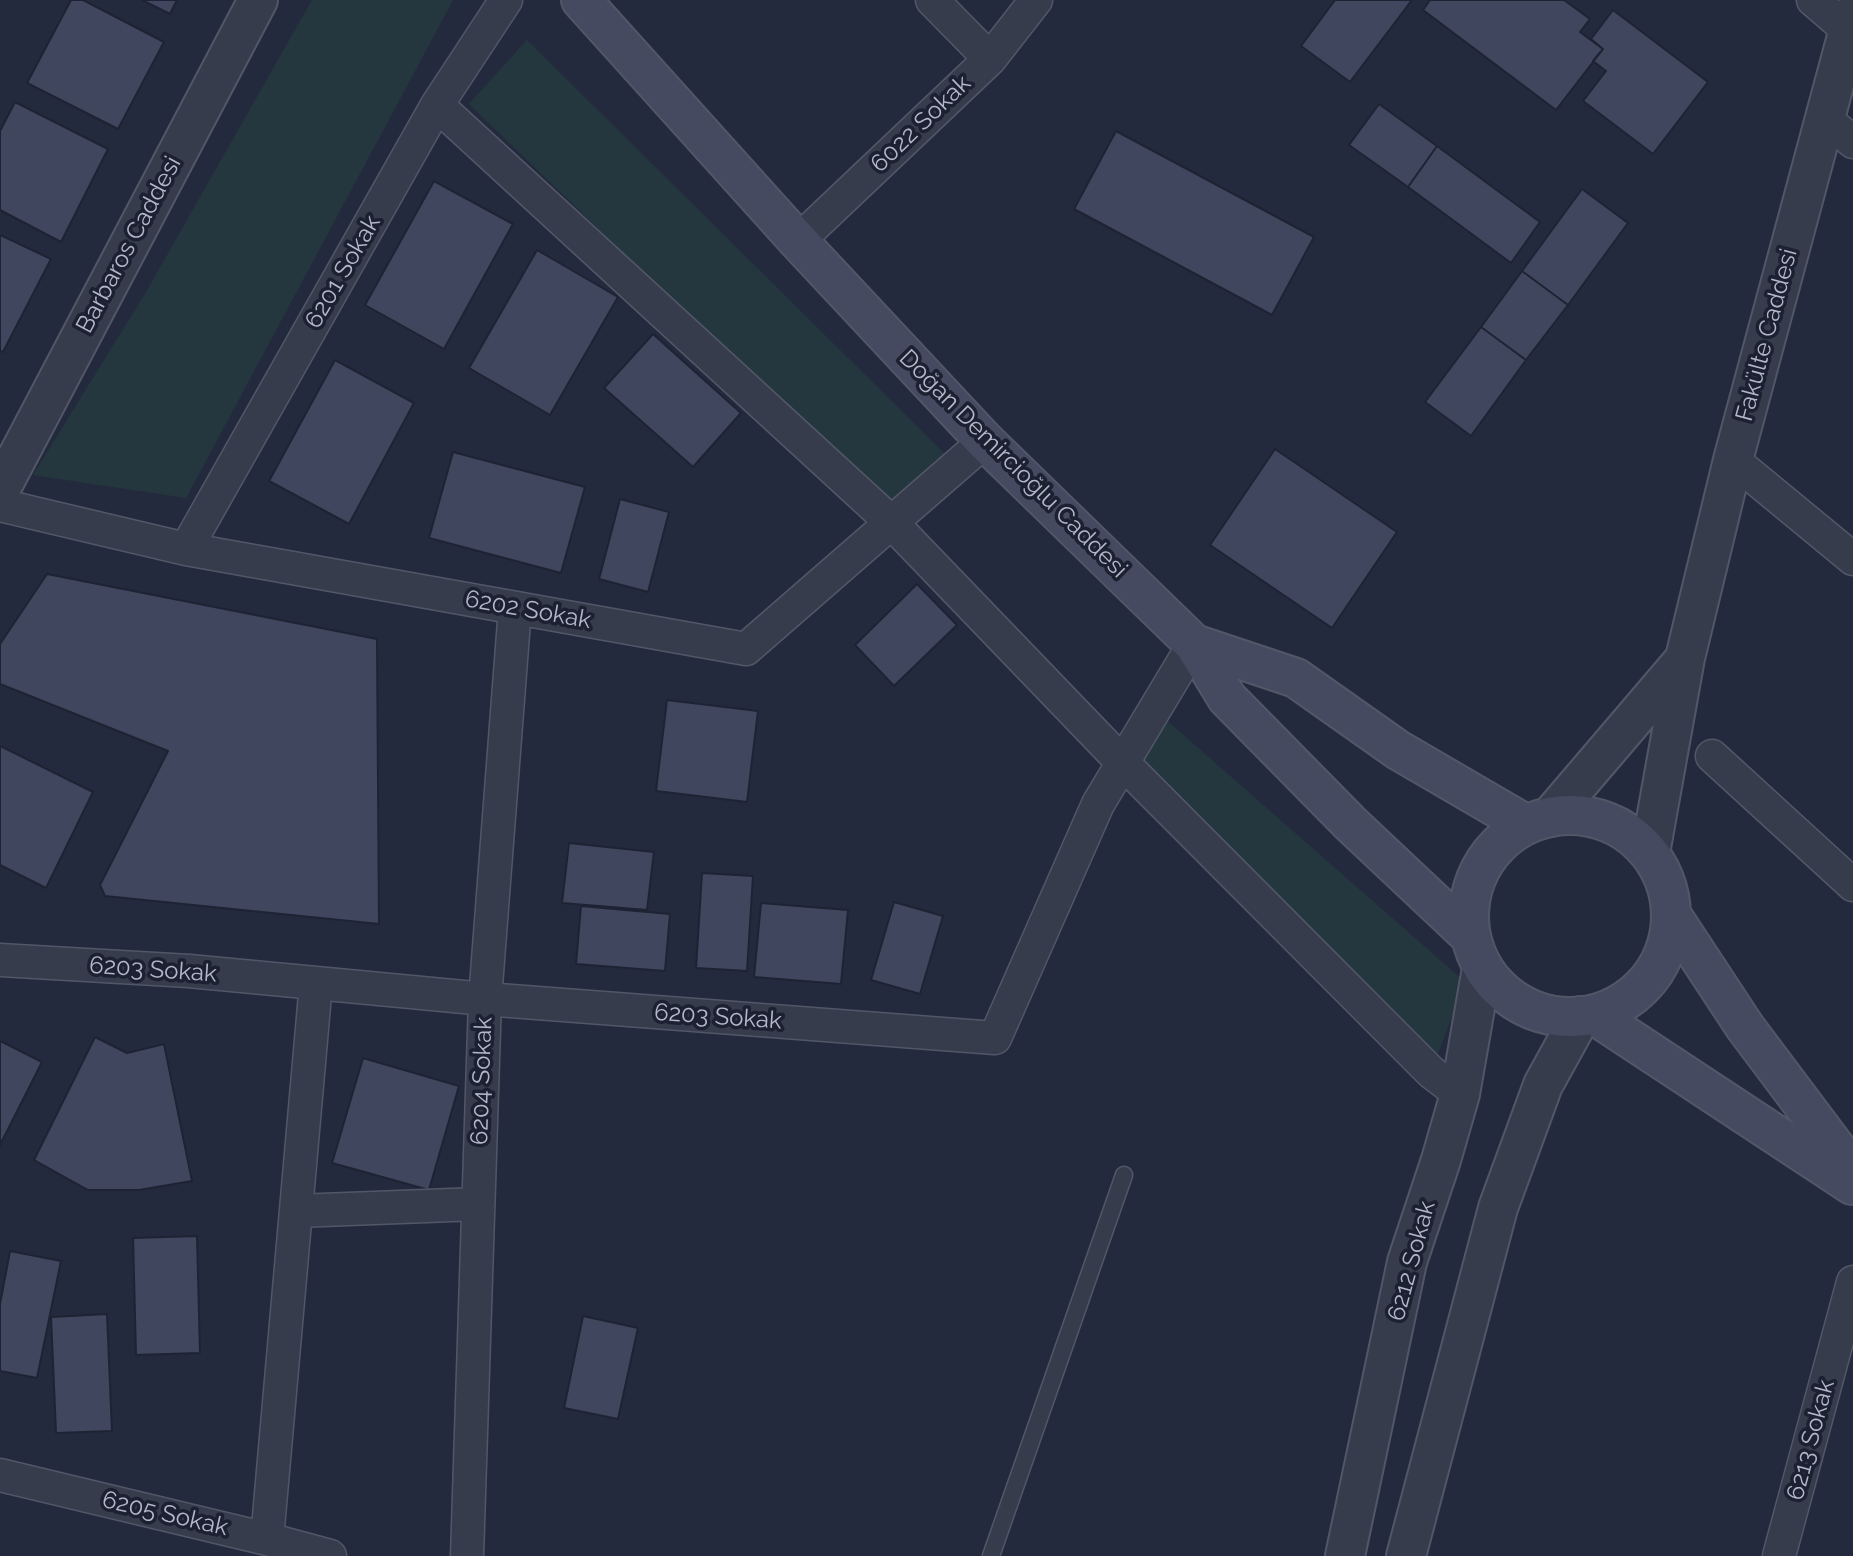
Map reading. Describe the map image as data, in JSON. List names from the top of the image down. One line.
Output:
{"streets":{"main road":["Doğan Demircioğlu Caddesi"],"street":["6022 Sokak","Barbaros Caddesi","6201 Sokak","Fakülte Caddesi","6202 Sokak","6203 Sokak","6204 Sokak","6212 Sokak","6213 Sokak","6205 Sokak"]},"crossings":[["6022 Sokak","Doğan Demircioğlu Caddesi"],["6201 Sokak","6202 Sokak"],["Fakülte Caddesi","Doğan Demircioğlu Caddesi"],["Fakülte Caddesi","6212 Sokak"],["Doğan Demircioğlu Caddesi","6202 Sokak"],["Doğan Demircioğlu Caddesi","6203 Sokak"],["Doğan Demircioğlu Caddesi","6212 Sokak"],["6202 Sokak","6204 Sokak"],["6203 Sokak","6204 Sokak"]]}
